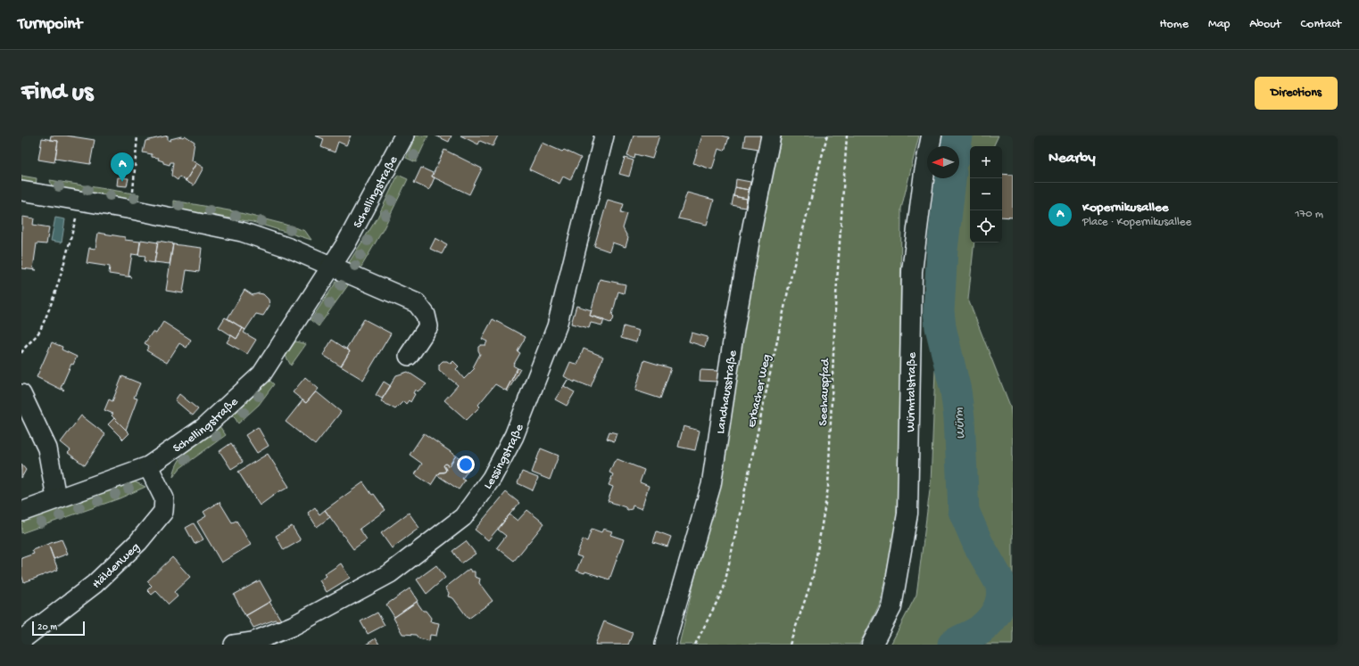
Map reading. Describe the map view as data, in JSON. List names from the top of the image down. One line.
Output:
{"streets":{"main road":["Würmtalstraße"],"street":["Schellingstraße","Landhausstraße","Lessingstraße","Häldenweg"],"path":["Erbacher Weg","Seehauspfad"]},"crossings":[["Schellingstraße","Häldenweg"]],"water":["Würm"],"scale_bar":"20 m","north":"left","page":{"header":"Turnpoint","nav":["Home","Map","About","Contact"],"buttons":"Directions","title":"Find us","heading":"Nearby","map_buttons":["+","−"],"pins":"A","list":[{"mark":"A","name":"Kopernikusallee","note":"Place · Kopernikusallee","value":"170 m"}],"scale":"20 m"}}
